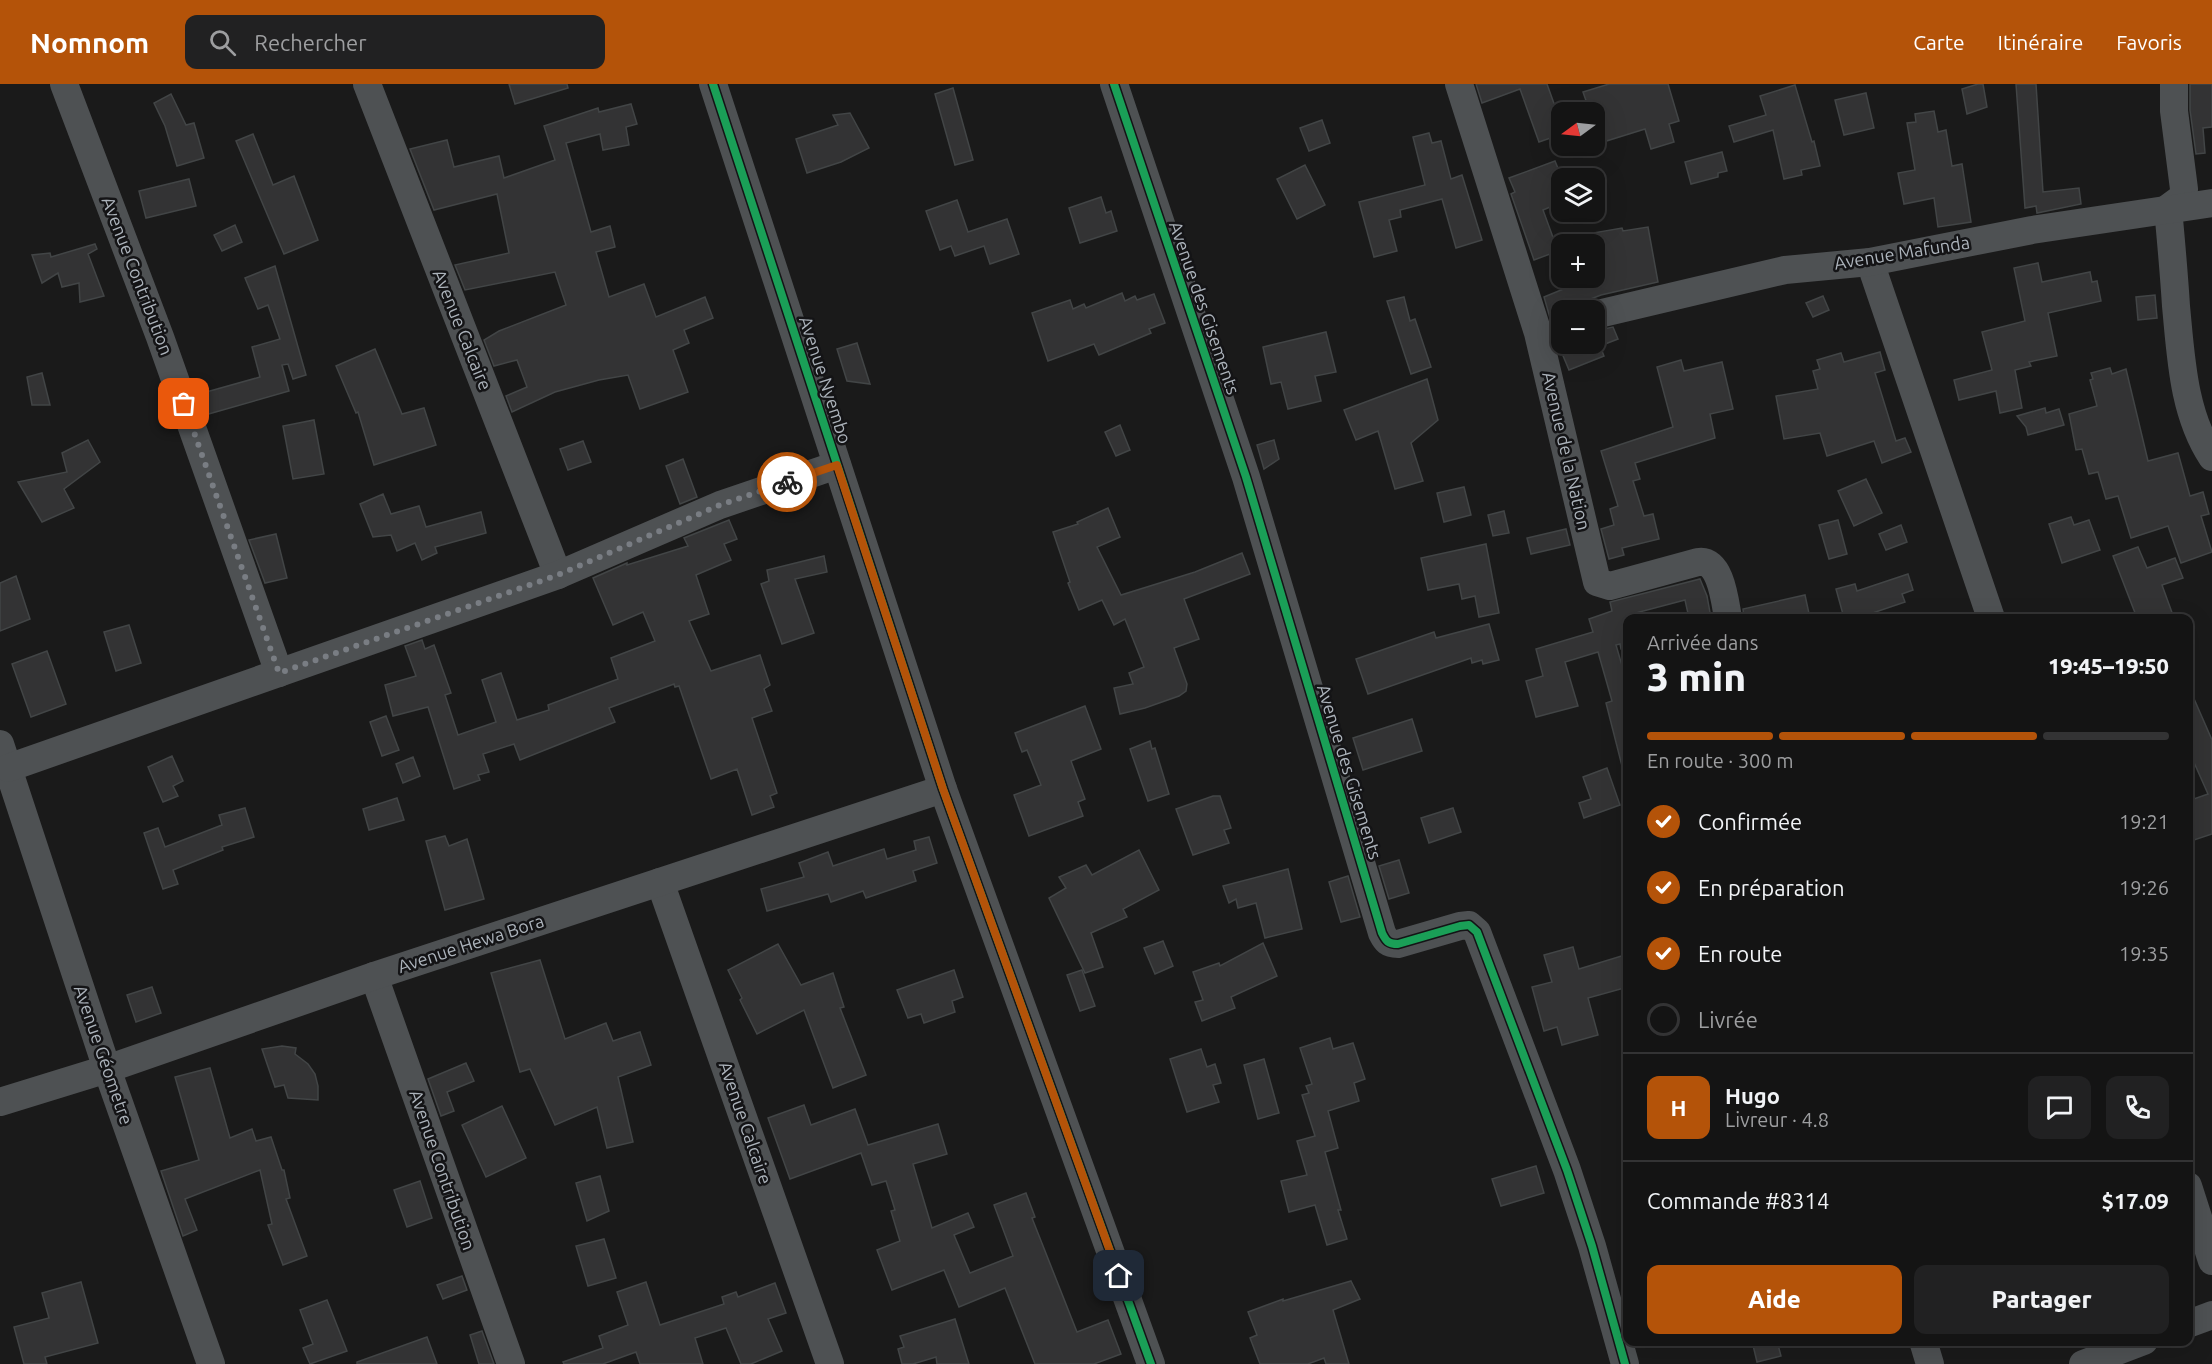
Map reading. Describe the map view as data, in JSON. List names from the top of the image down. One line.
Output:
{"streets":{"street":["Avenue Mafunda","Avenue Contribution","Avenue des Gisements","Avenue Calcaire","Avenue Nyembo","Avenue de la Nation","Avenue Hewa Bora","Avenue Géometre"]},"crossings":[["Avenue Contribution","Avenue Hewa Bora"],["Avenue Calcaire","Avenue Hewa Bora"],["Avenue Nyembo","Avenue Hewa Bora"],["Avenue Hewa Bora","Avenue Géometre"]],"north":"left","page":{"header":"Nomnom","search":"Rechercher","nav":["Carte","Itinéraire","Favoris"],"map_buttons":["+","−"],"heading":["3 min","Arrivée dans","19:45–19:50"],"panel":["Hugo","Livreur · 4.8","Commande #8314","$17.09"],"bar":"En route · 300 m","list":[["Confirmée","19:21"],["En préparation","19:26"],["En route","19:35"],"Livrée"],"round":"H","buttons":["Aide","Partager"]}}
